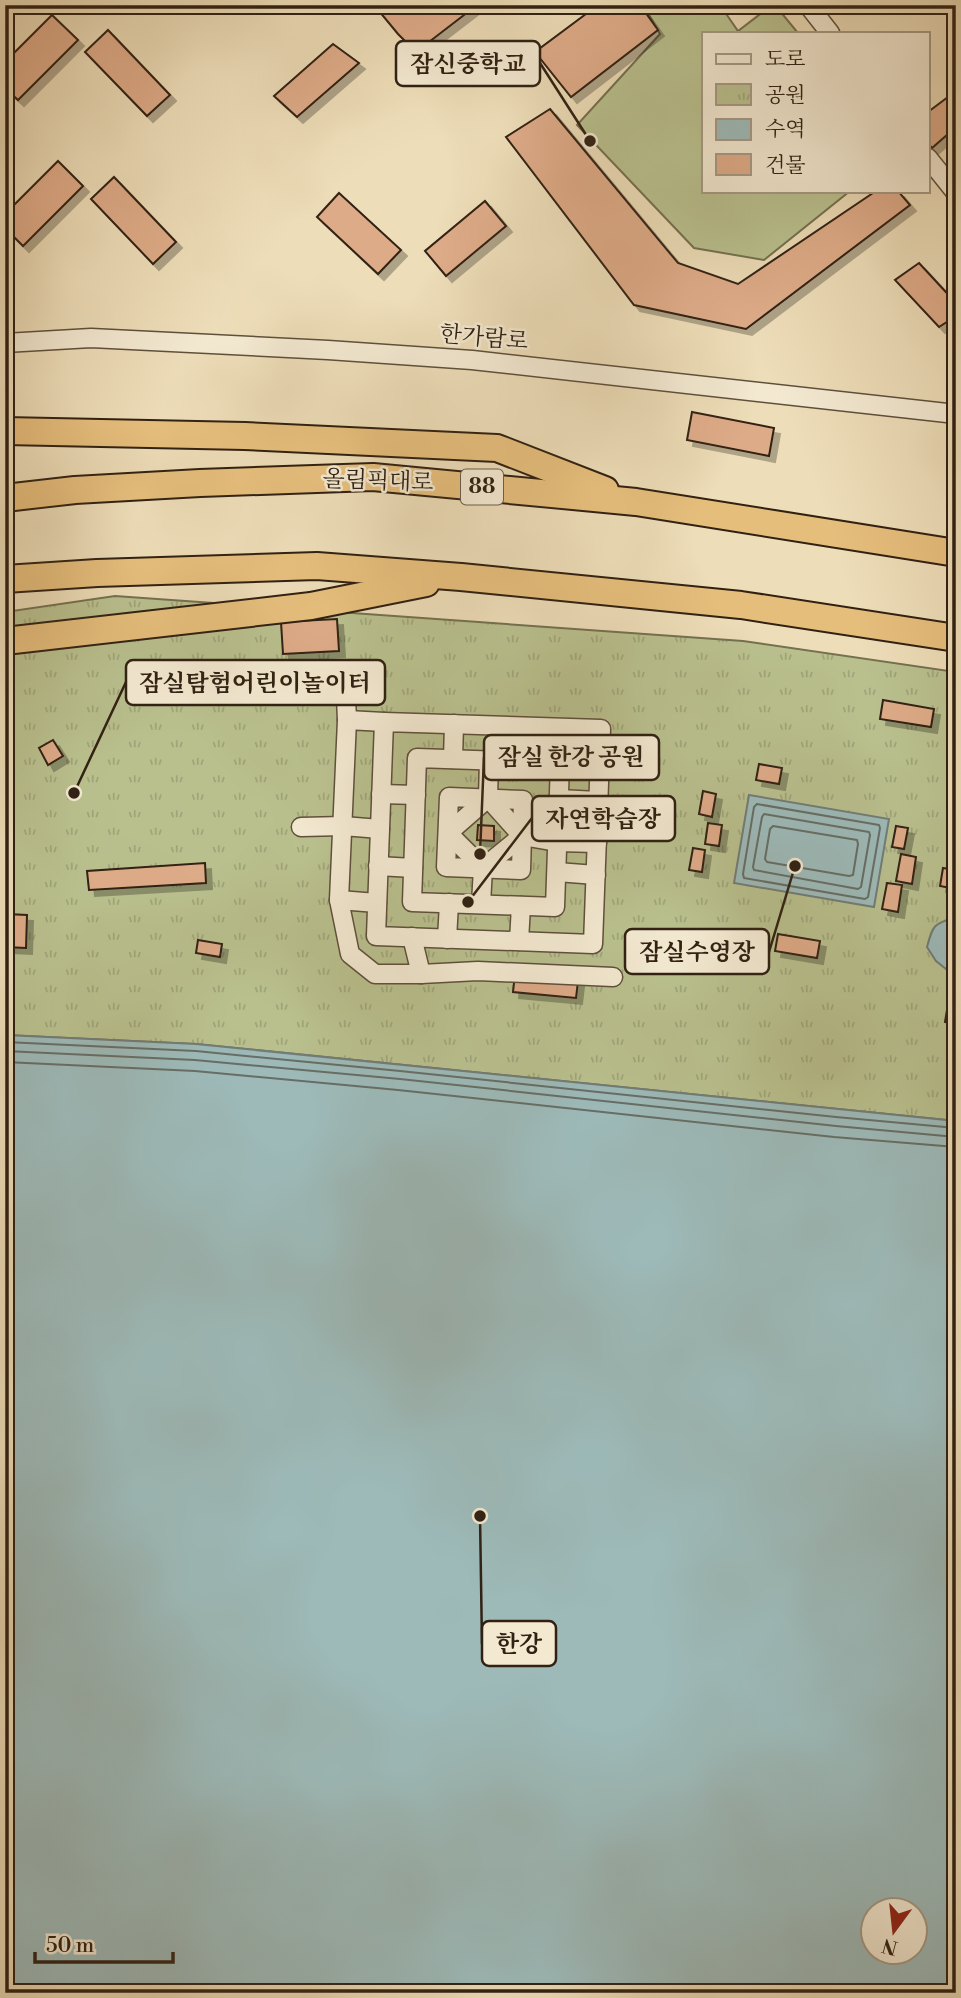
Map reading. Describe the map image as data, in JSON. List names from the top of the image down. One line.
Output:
{"streets":{"highway":["올림픽대로","88"],"street":["한가람로"]},"places":["잠신중학교","잠실탐험어린이놀이터","잠실 한강 공원","잠실수영장","자연학습장","한강"],"legend":["도로","공원","수역","건물"],"scale_bar":"50 m","north":"bottom"}
